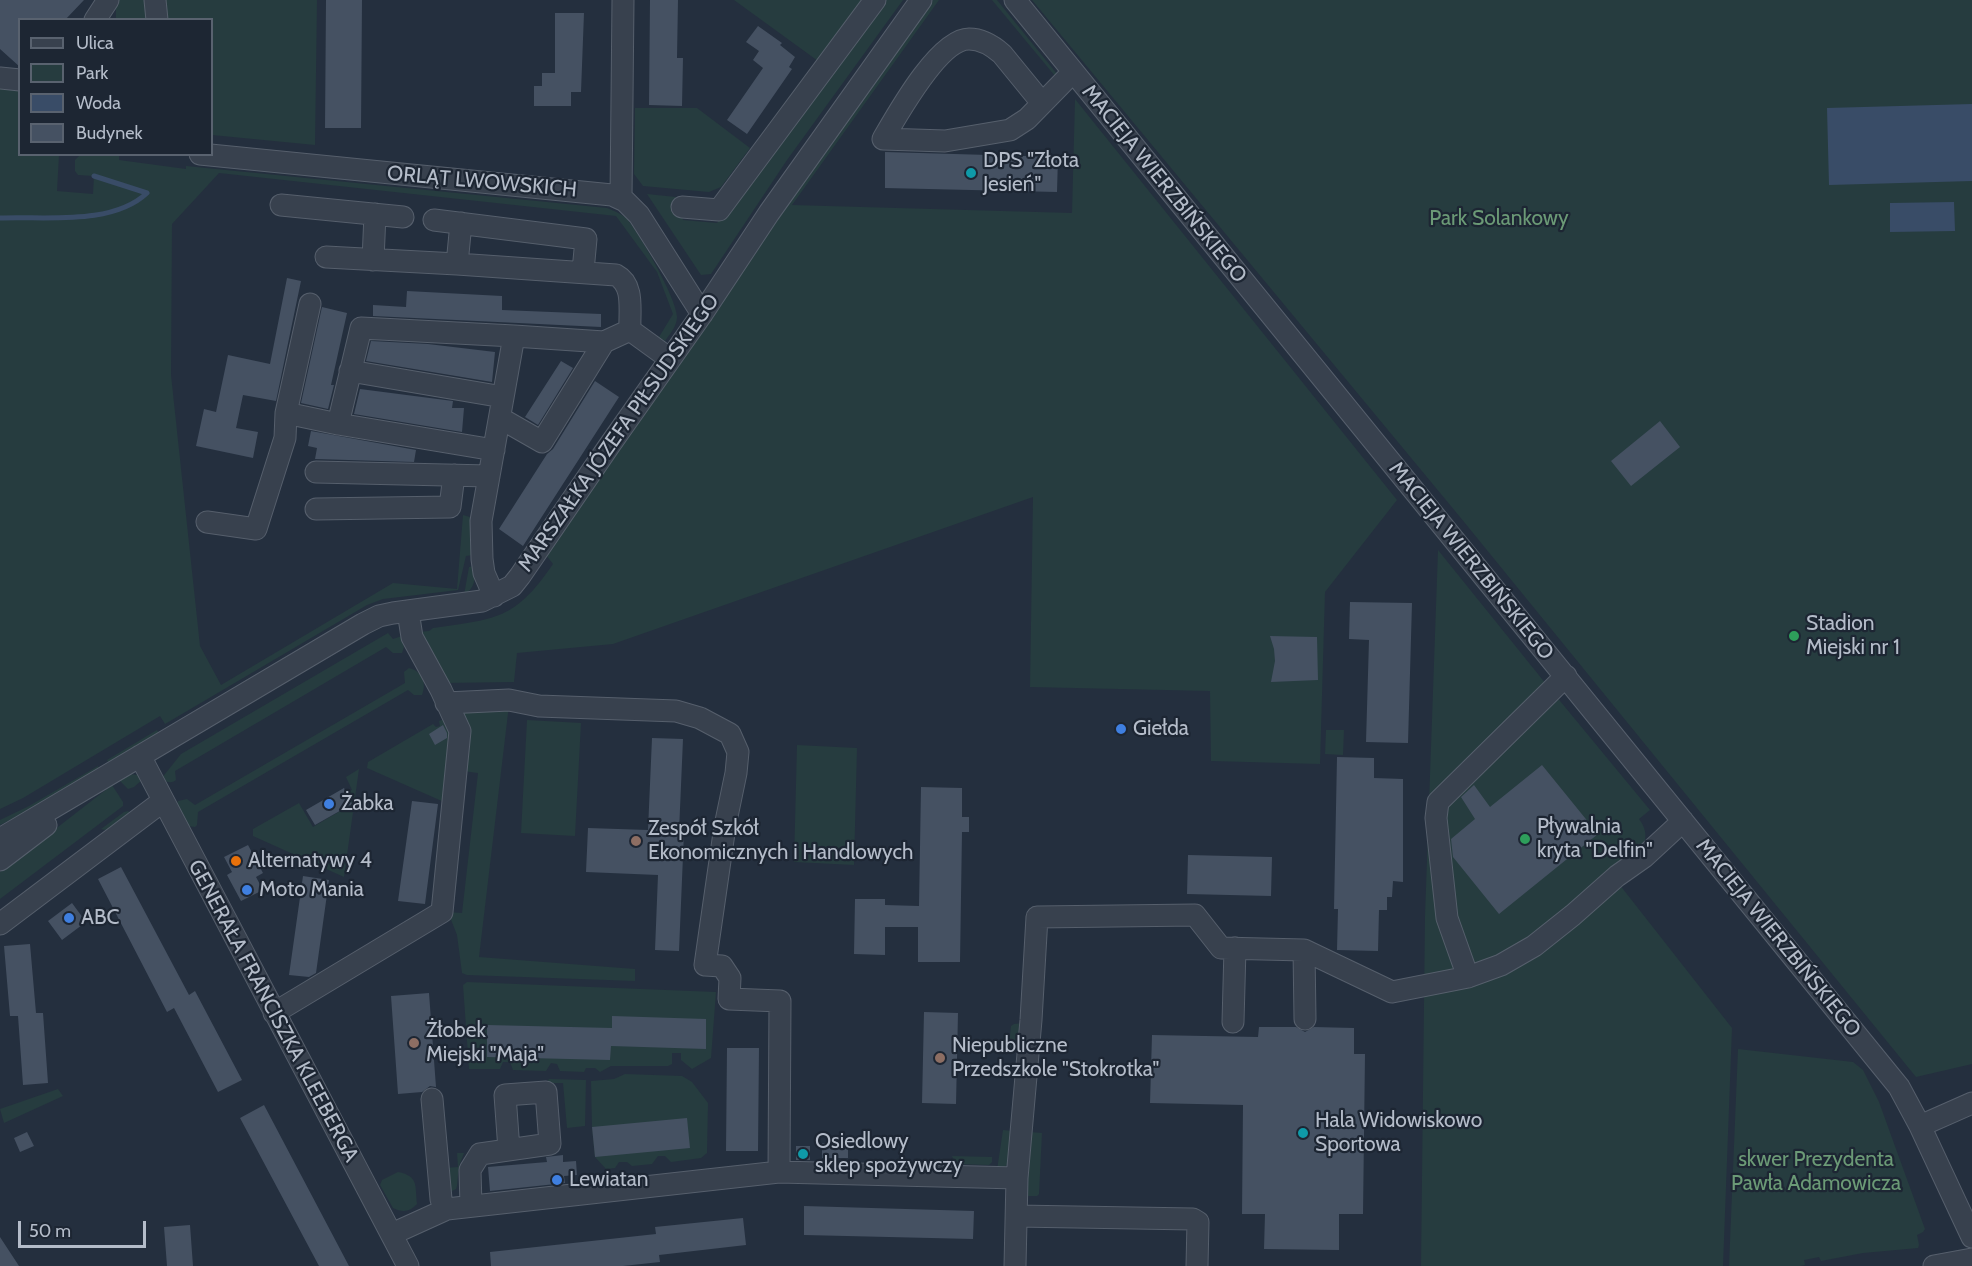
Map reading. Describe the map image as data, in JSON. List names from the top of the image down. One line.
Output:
{"streets":{"street":["ORLĄT LWOWSKICH","MACIEJA WIERZBIŃSKIEGO","MARSZAŁKA JÓZEFA PIŁSUDSKIEGO","GENERAŁA FRANCISZKA KLEEBERGA"]},"crossings":[["MARSZAŁKA JÓZEFA PIŁSUDSKIEGO","GENERAŁA FRANCISZKA KLEEBERGA"]],"parks":["Park Solankowy","skwer Prezydenta Pawła Adamowicza"],"places":["DPS \"Złota Jesień\"","Stadion Miejski nr 1","Giełda","Żabka","Pływalnia kryta \"Delfin\"","Zespół Szkół Ekonomicznych i Handlowych","Alternatywy 4","Moto Mania","ABC","Żłobek Miejski \"Maja\"","Niepubliczne Przedszkole \"Stokrotka\"","Hala Widowiskowo Sportowa","Osiedlowy sklep spożywczy","Lewiatan"],"legend":["Ulica","Park","Woda","Budynek"],"scale_bar":"50 m"}
